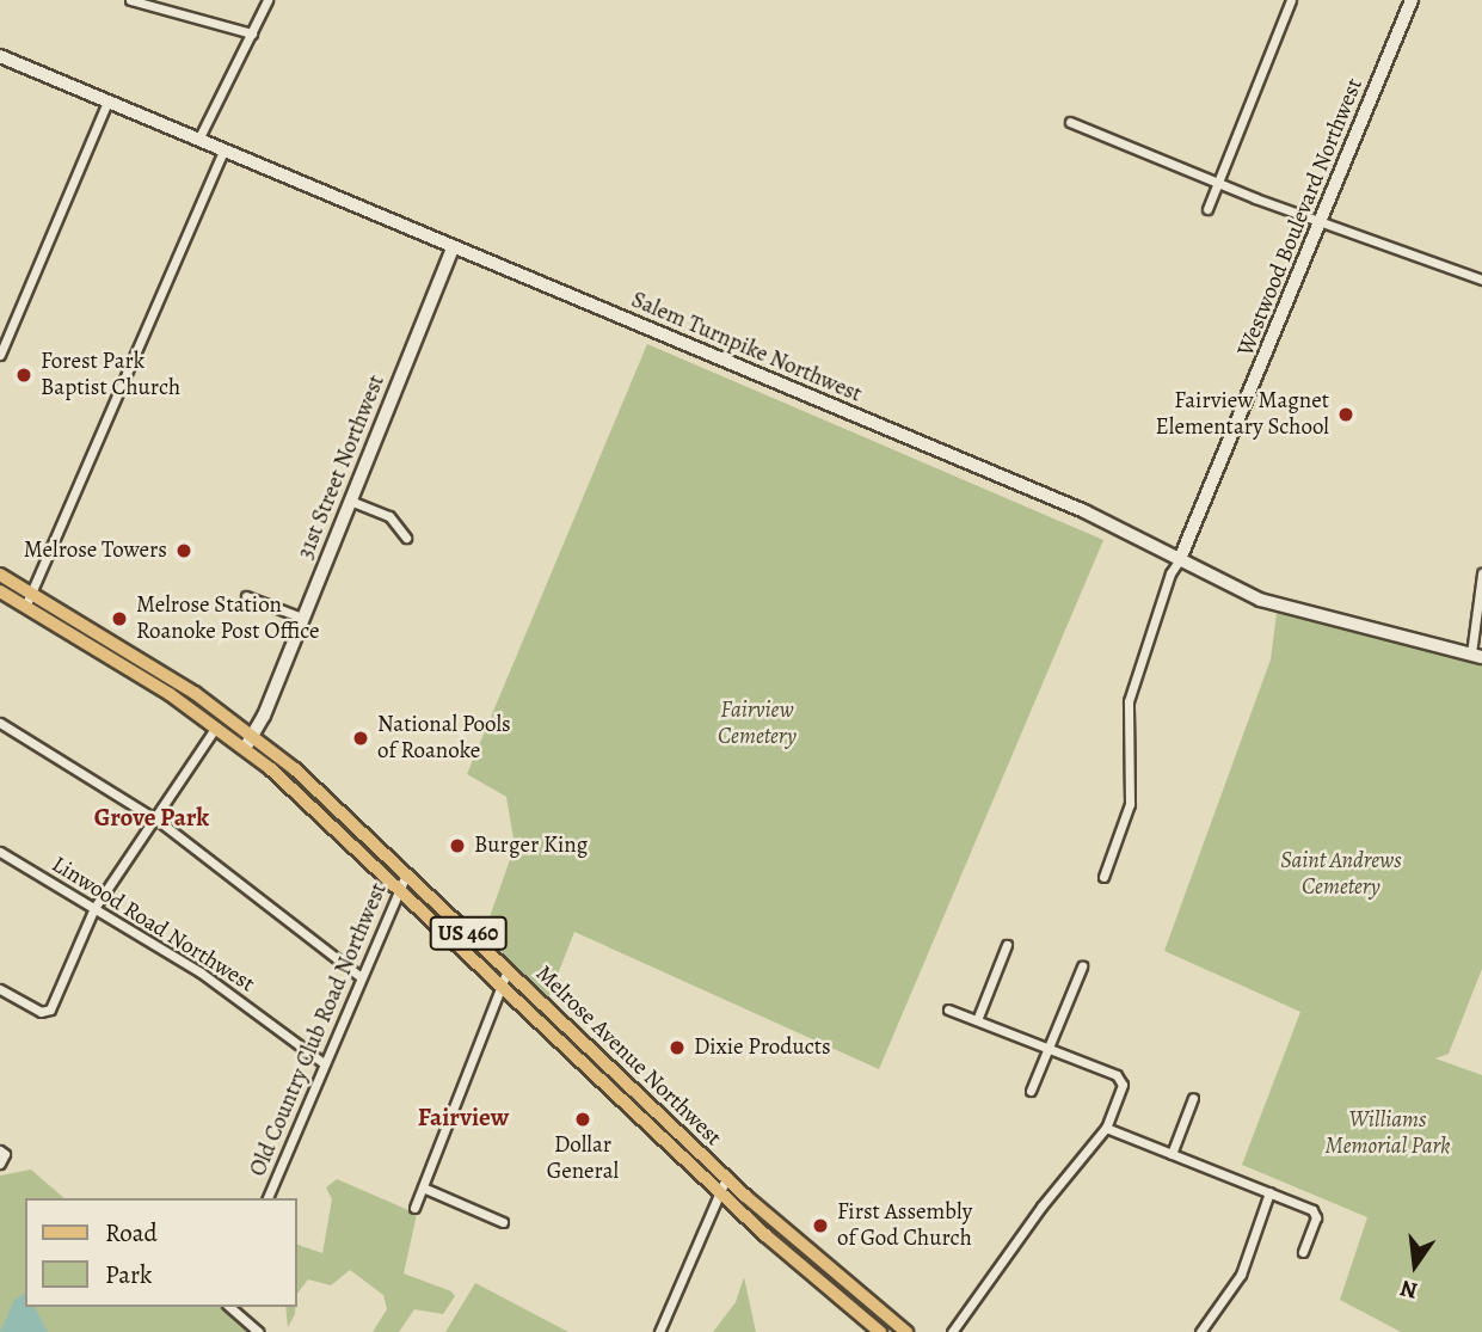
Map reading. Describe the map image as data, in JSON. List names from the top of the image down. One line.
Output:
{"streets":{"main road":["US 460","Melrose Avenue Northwest"],"street":["Westwood Boulevard Northwest","Salem Turnpike Northwest","31st Street Northwest","Linwood Road Northwest","Old Country Club Road Northwest"]},"crossings":[["Westwood Boulevard Northwest","Salem Turnpike Northwest"],["Salem Turnpike Northwest","31st Street Northwest"],["31st Street Northwest","Melrose Avenue Northwest"],["Linwood Road Northwest","Old Country Club Road Northwest"],["Old Country Club Road Northwest","Melrose Avenue Northwest"]],"districts":["Grove Park","Fairview"],"parks":["Fairview Cemetery","Saint Andrews Cemetery","Williams Memorial Park"],"places":["Forest Park Baptist Church","Fairview Magnet Elementary School","Melrose Towers","Melrose Station Roanoke Post Office","National Pools of Roanoke","Burger King","Dixie Products","Dollar General","First Assembly of God Church"],"legend":["Road","Park"],"north":"bottom"}
